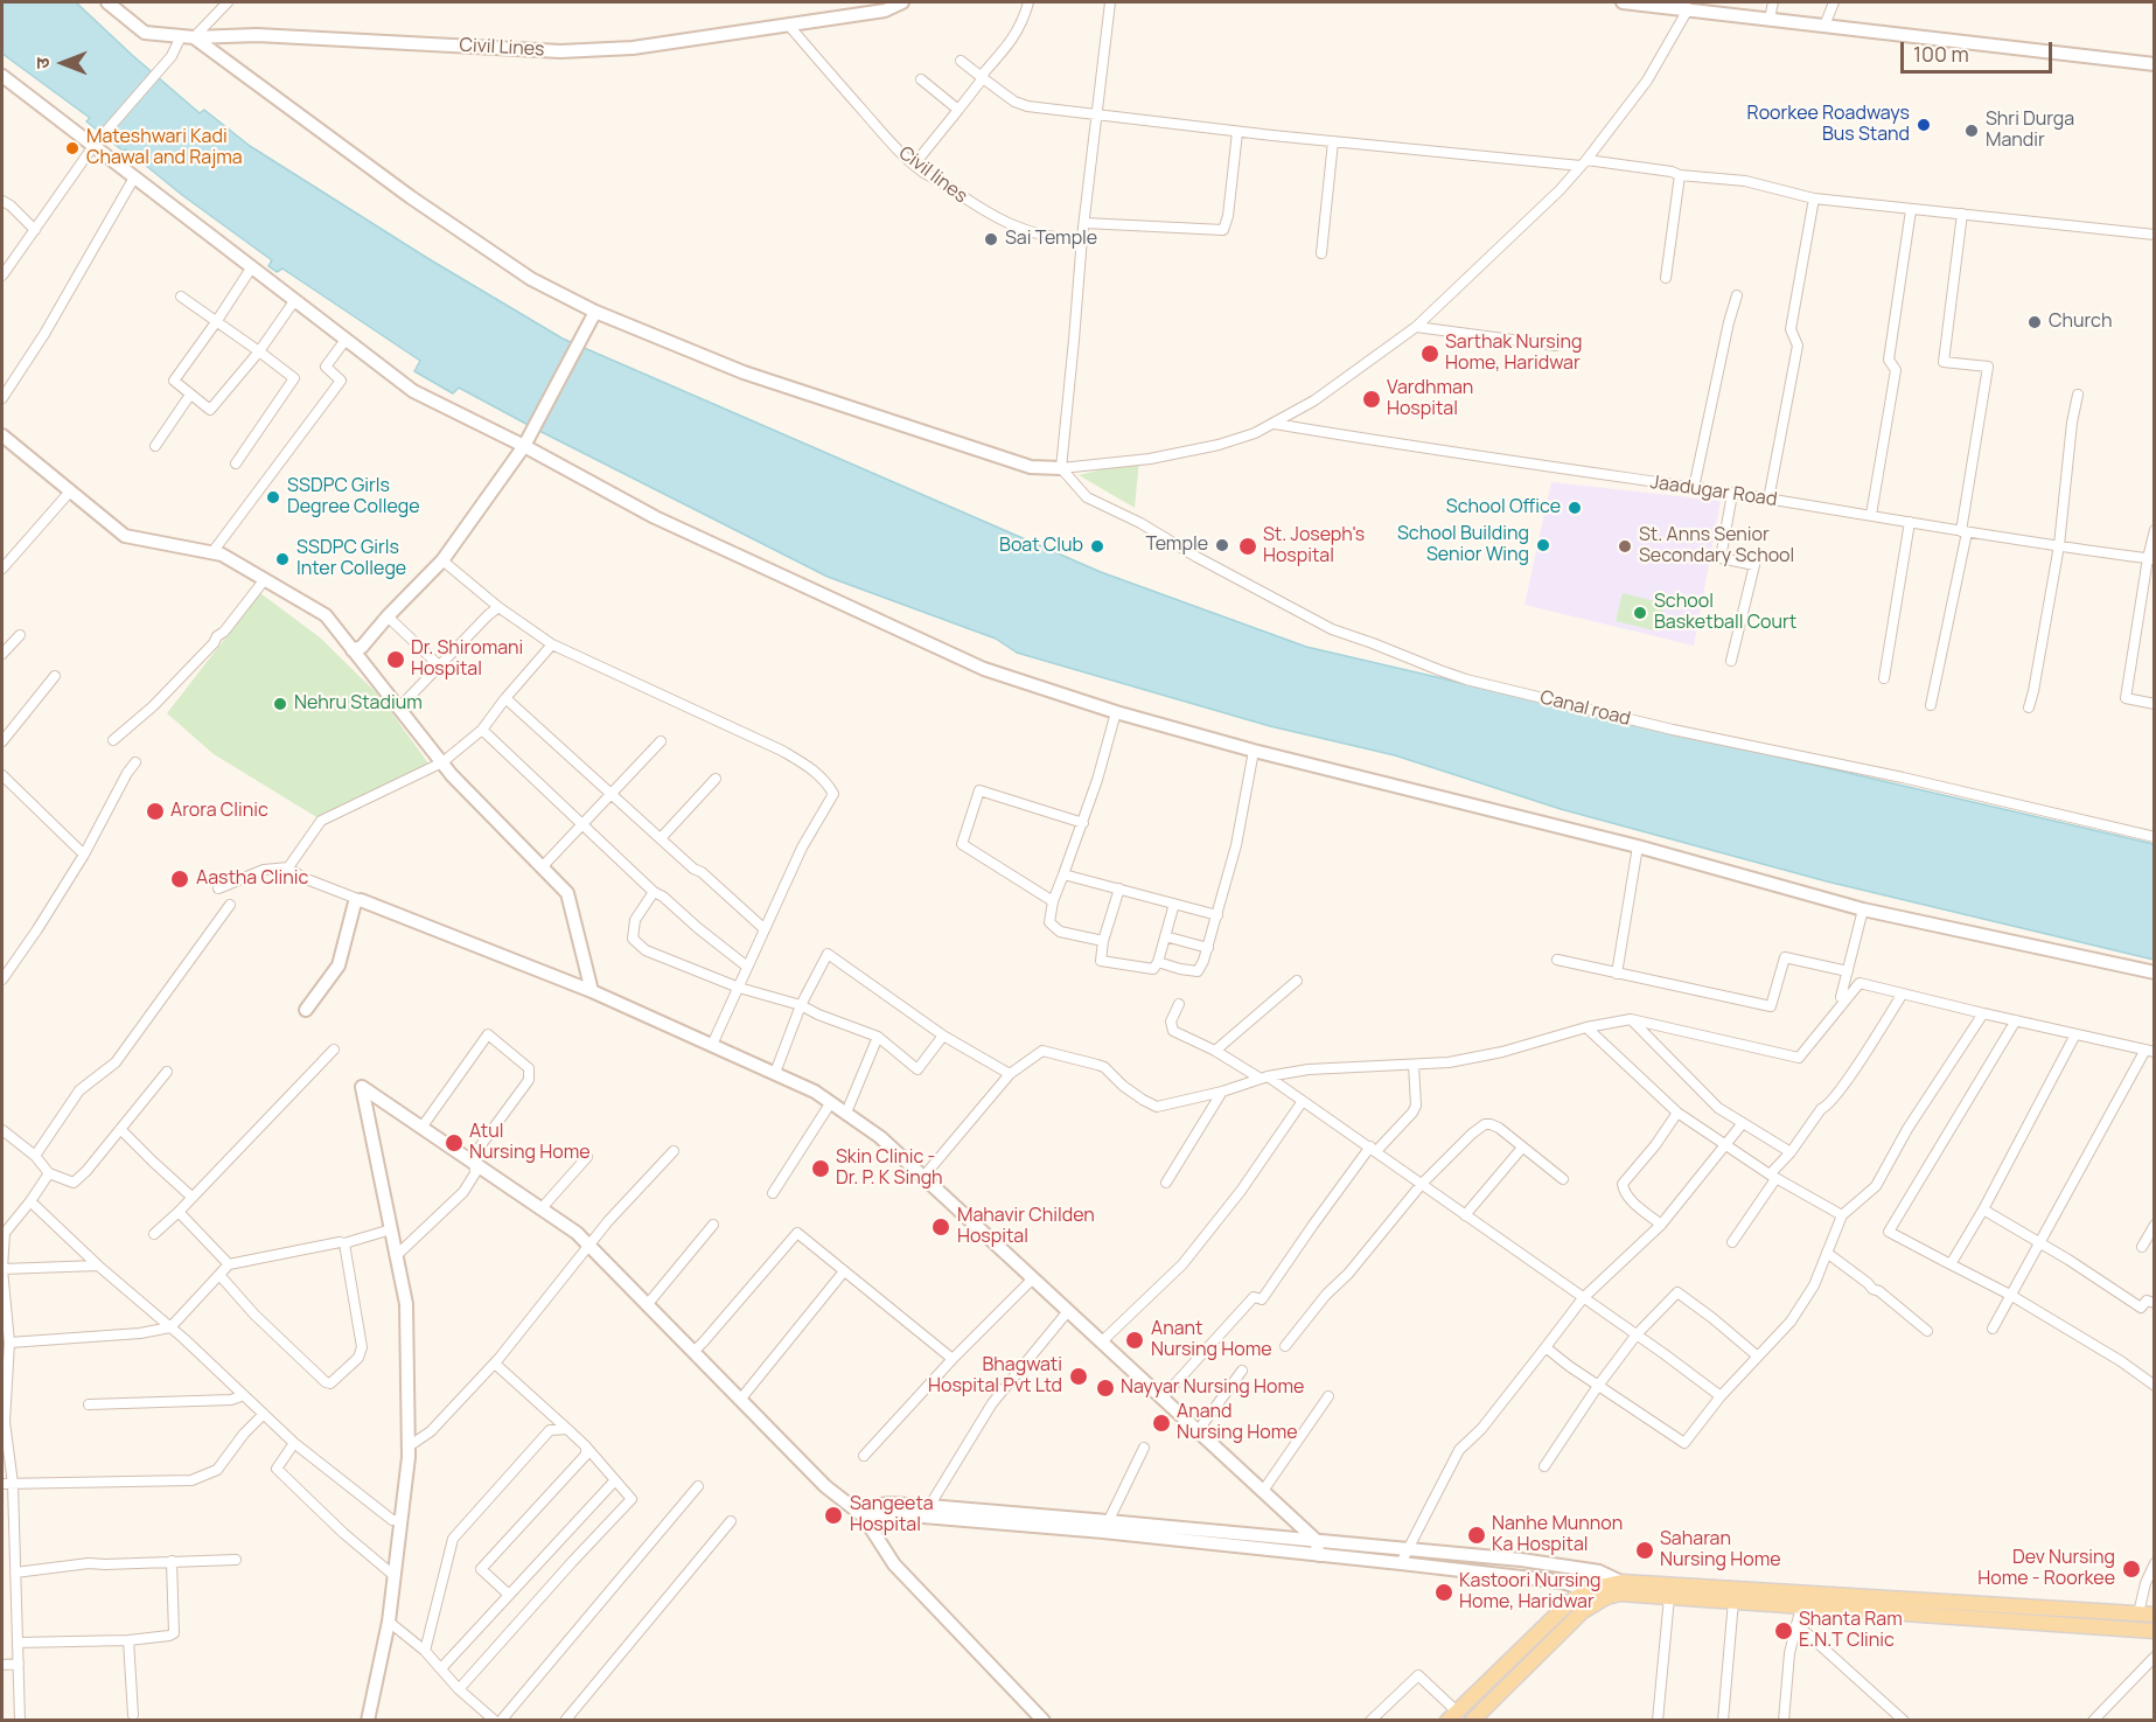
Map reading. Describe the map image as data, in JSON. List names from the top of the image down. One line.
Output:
{"streets":{"street":["Civil Lines","Civil lines","Jaadugar Road","Canal road"]},"crossings":[["Civil Lines","Civil lines"]],"places":["Roorkee Roadways Bus Stand","Shri Durga Mandir","Mateshwari Kadi Chawal and Rajma","Sai Temple","Church","Sarthak Nursing Home, Haridwar","Vardhman Hospital","SSDPC Girls Degree College","School Office","Temple","School Building Senior Wing","Boat Club","St. Joseph's Hospital","St. Anns Senior Secondary School","SSDPC Girls Inter College","School Basketball Court","Dr. Shiromani Hospital","Nehru Stadium","Arora Clinic","Aastha Clinic","Atul Nursing Home","Skin Clinic - Dr. P. K Singh","Mahavir Childen Hospital","Anant Nursing Home","Bhagwati Hospital Pvt Ltd","Nayyar Nursing Home","Anand Nursing Home","Sangeeta Hospital","Nanhe Munnon Ka Hospital","Saharan Nursing Home","Dev Nursing Home - Roorkee","Kastoori Nursing Home, Haridwar","Shanta Ram E.N.T Clinic"],"scale_bar":"100 m","north":"left"}
